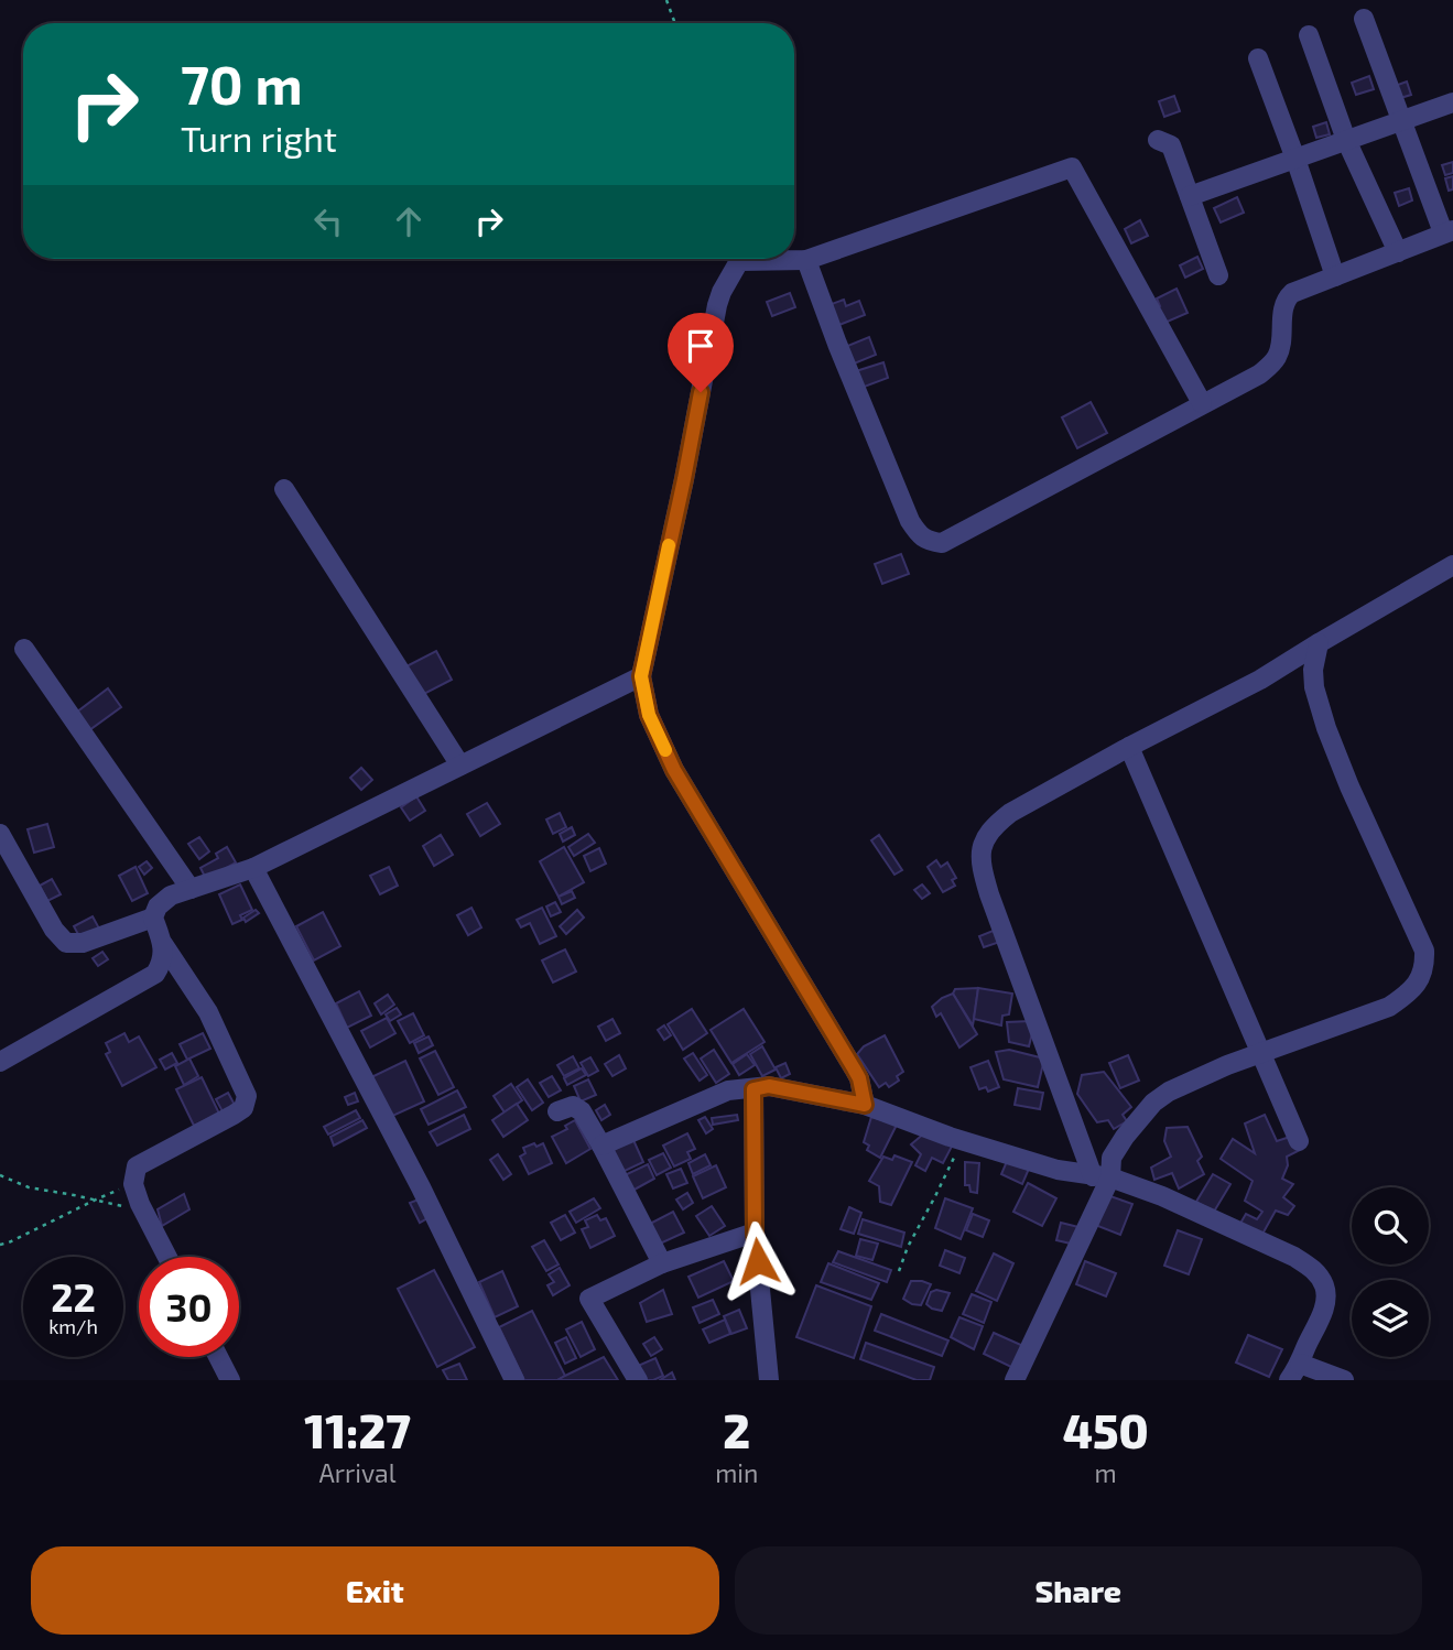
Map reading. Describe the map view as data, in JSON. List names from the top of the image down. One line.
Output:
{"page":{"turn":["70 m","Turn right"],"speed":"22 km/h","limit":"30","eta":["11:27","Arrival","2","min","450","m"],"buttons":["Exit","Share"]}}
